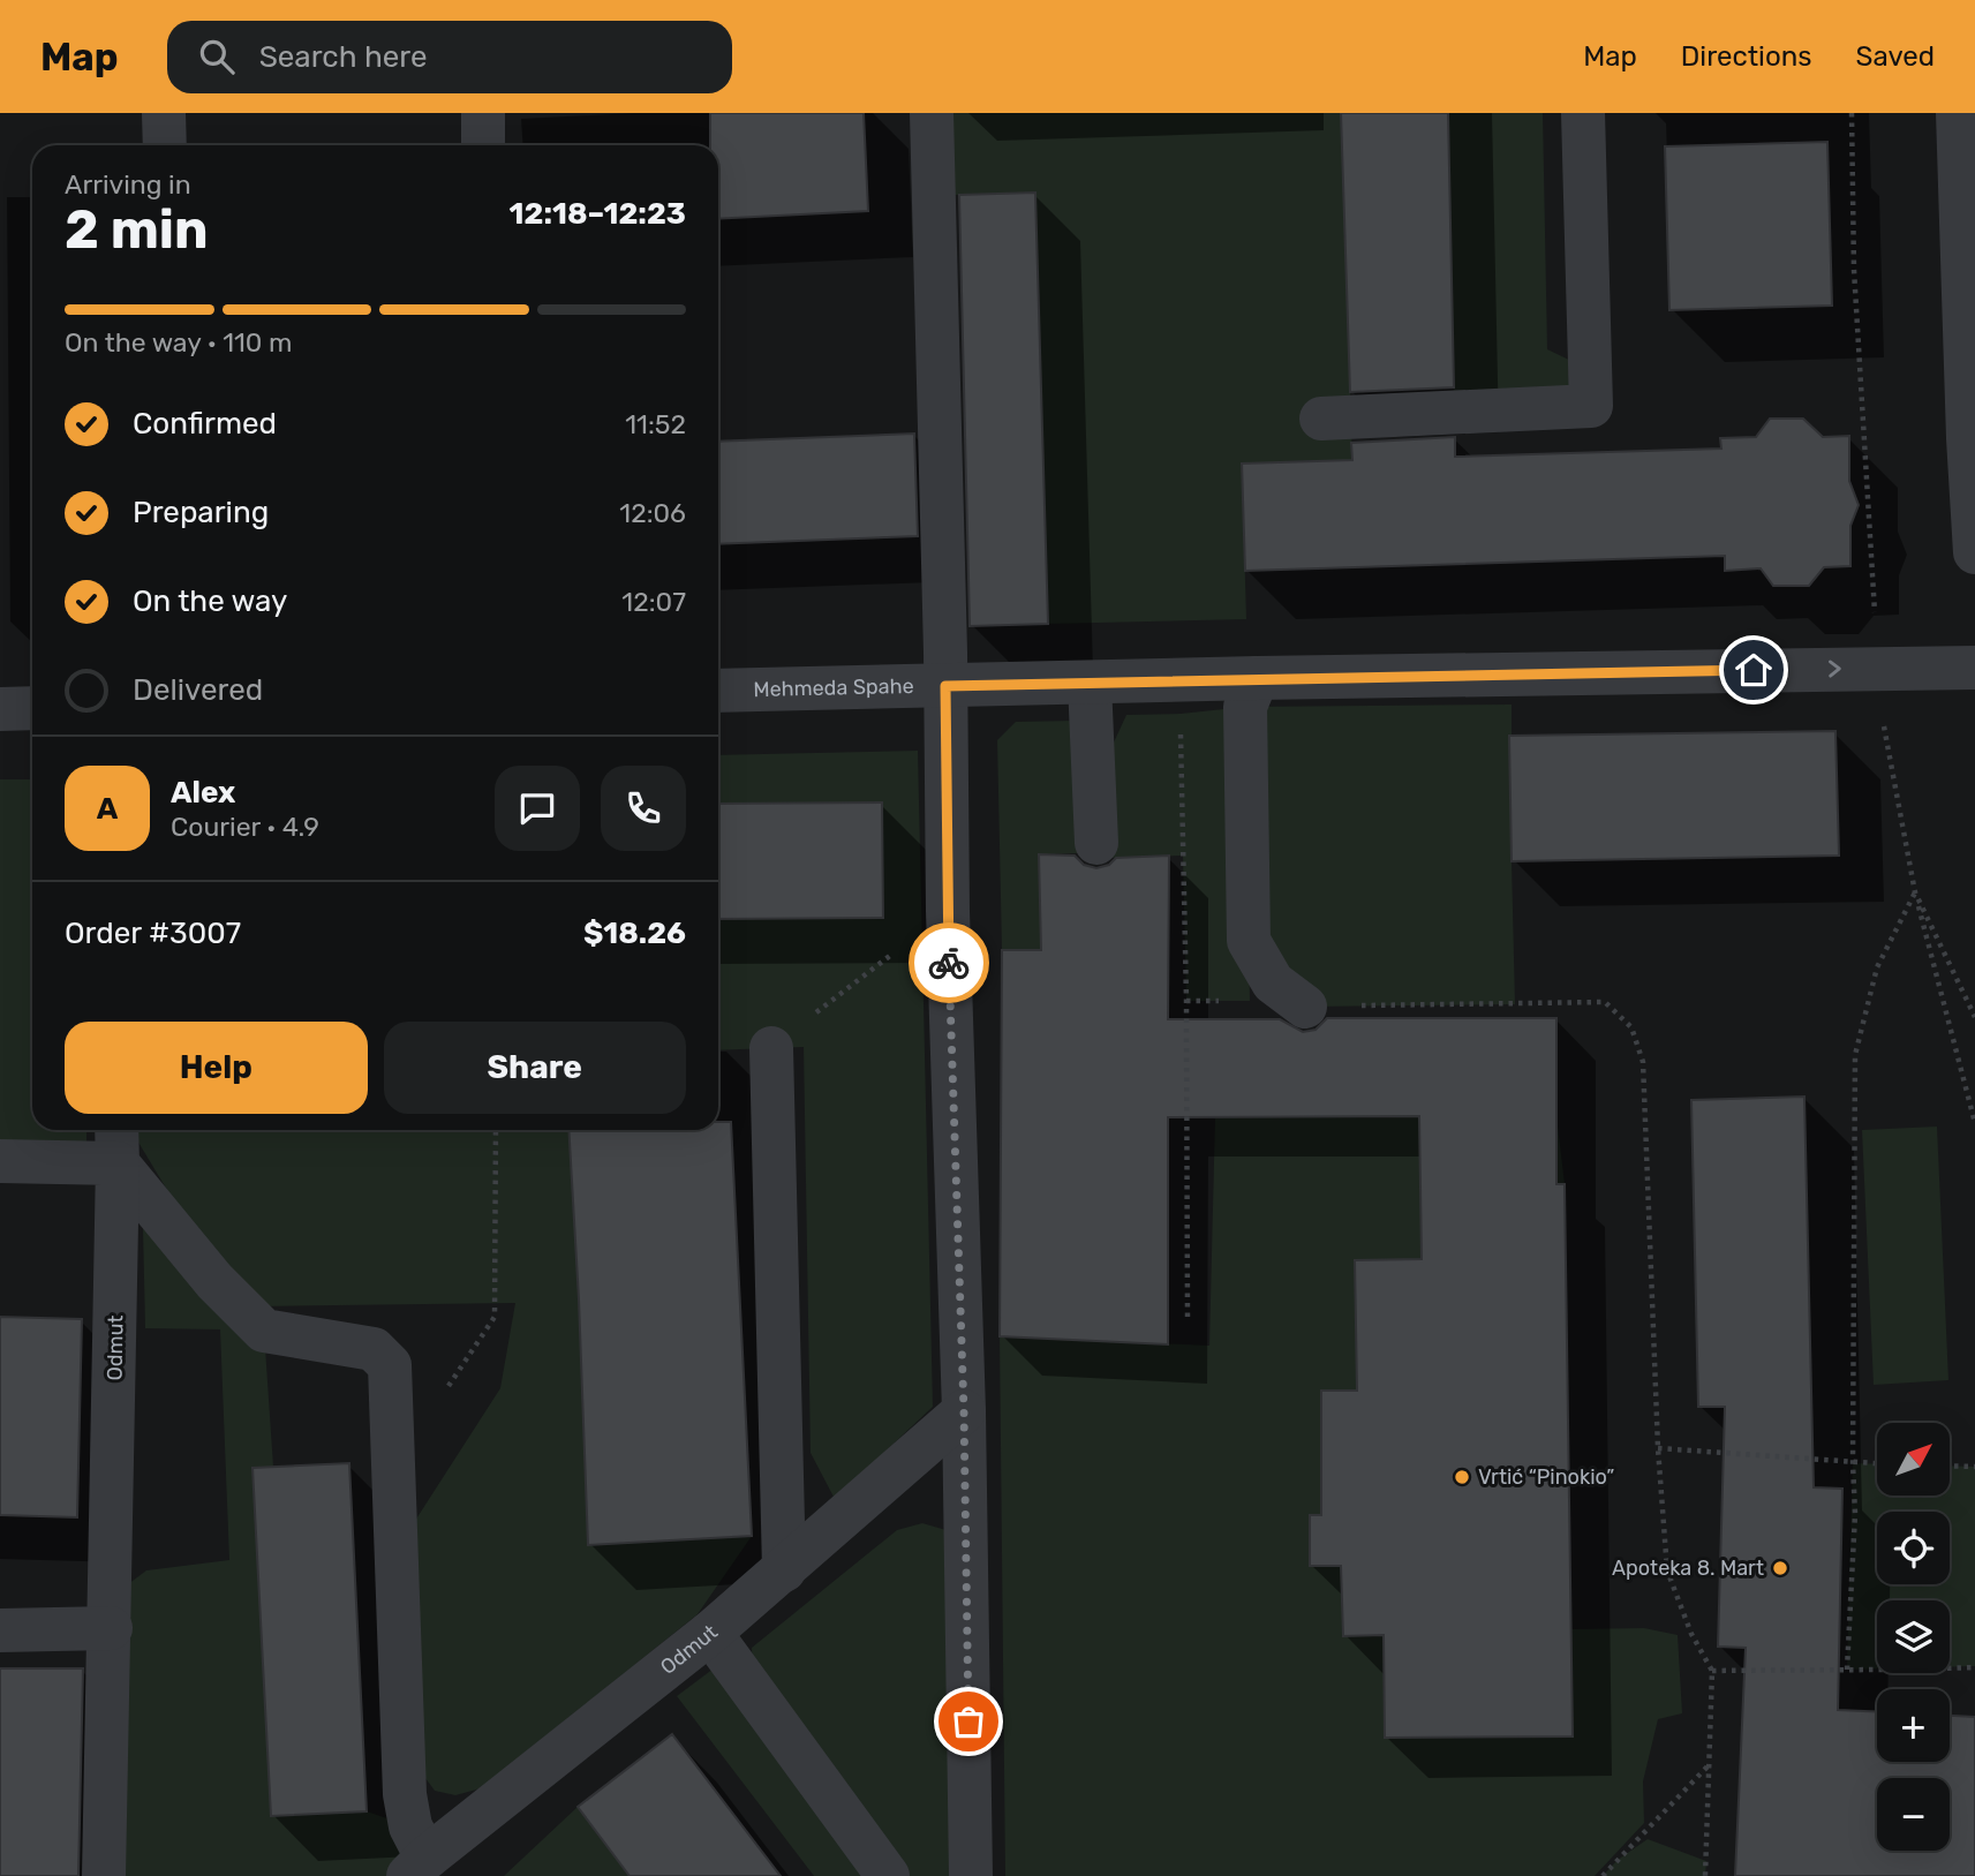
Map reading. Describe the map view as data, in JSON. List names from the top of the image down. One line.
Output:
{"streets":{"street":["Mehmeda Spahe","Odmut"]},"one_way":["Mehmeda Spahe"],"places":["Vrtić “Pinokio”","Apoteka 8. Mart"],"north":"top right","page":{"header":"Map","search":"Search here","nav":["Map","Directions","Saved"],"heading":["2 min","Arriving in","12:18–12:23"],"panel":["Alex","Courier · 4.9","Order #3007","$18.26"],"bar":"On the way · 110 m","list":[["Confirmed","11:52"],["Preparing","12:06"],["On the way","12:07"],"Delivered"],"round":"A","buttons":["Help","Share"],"map_buttons":["+","−"]}}
